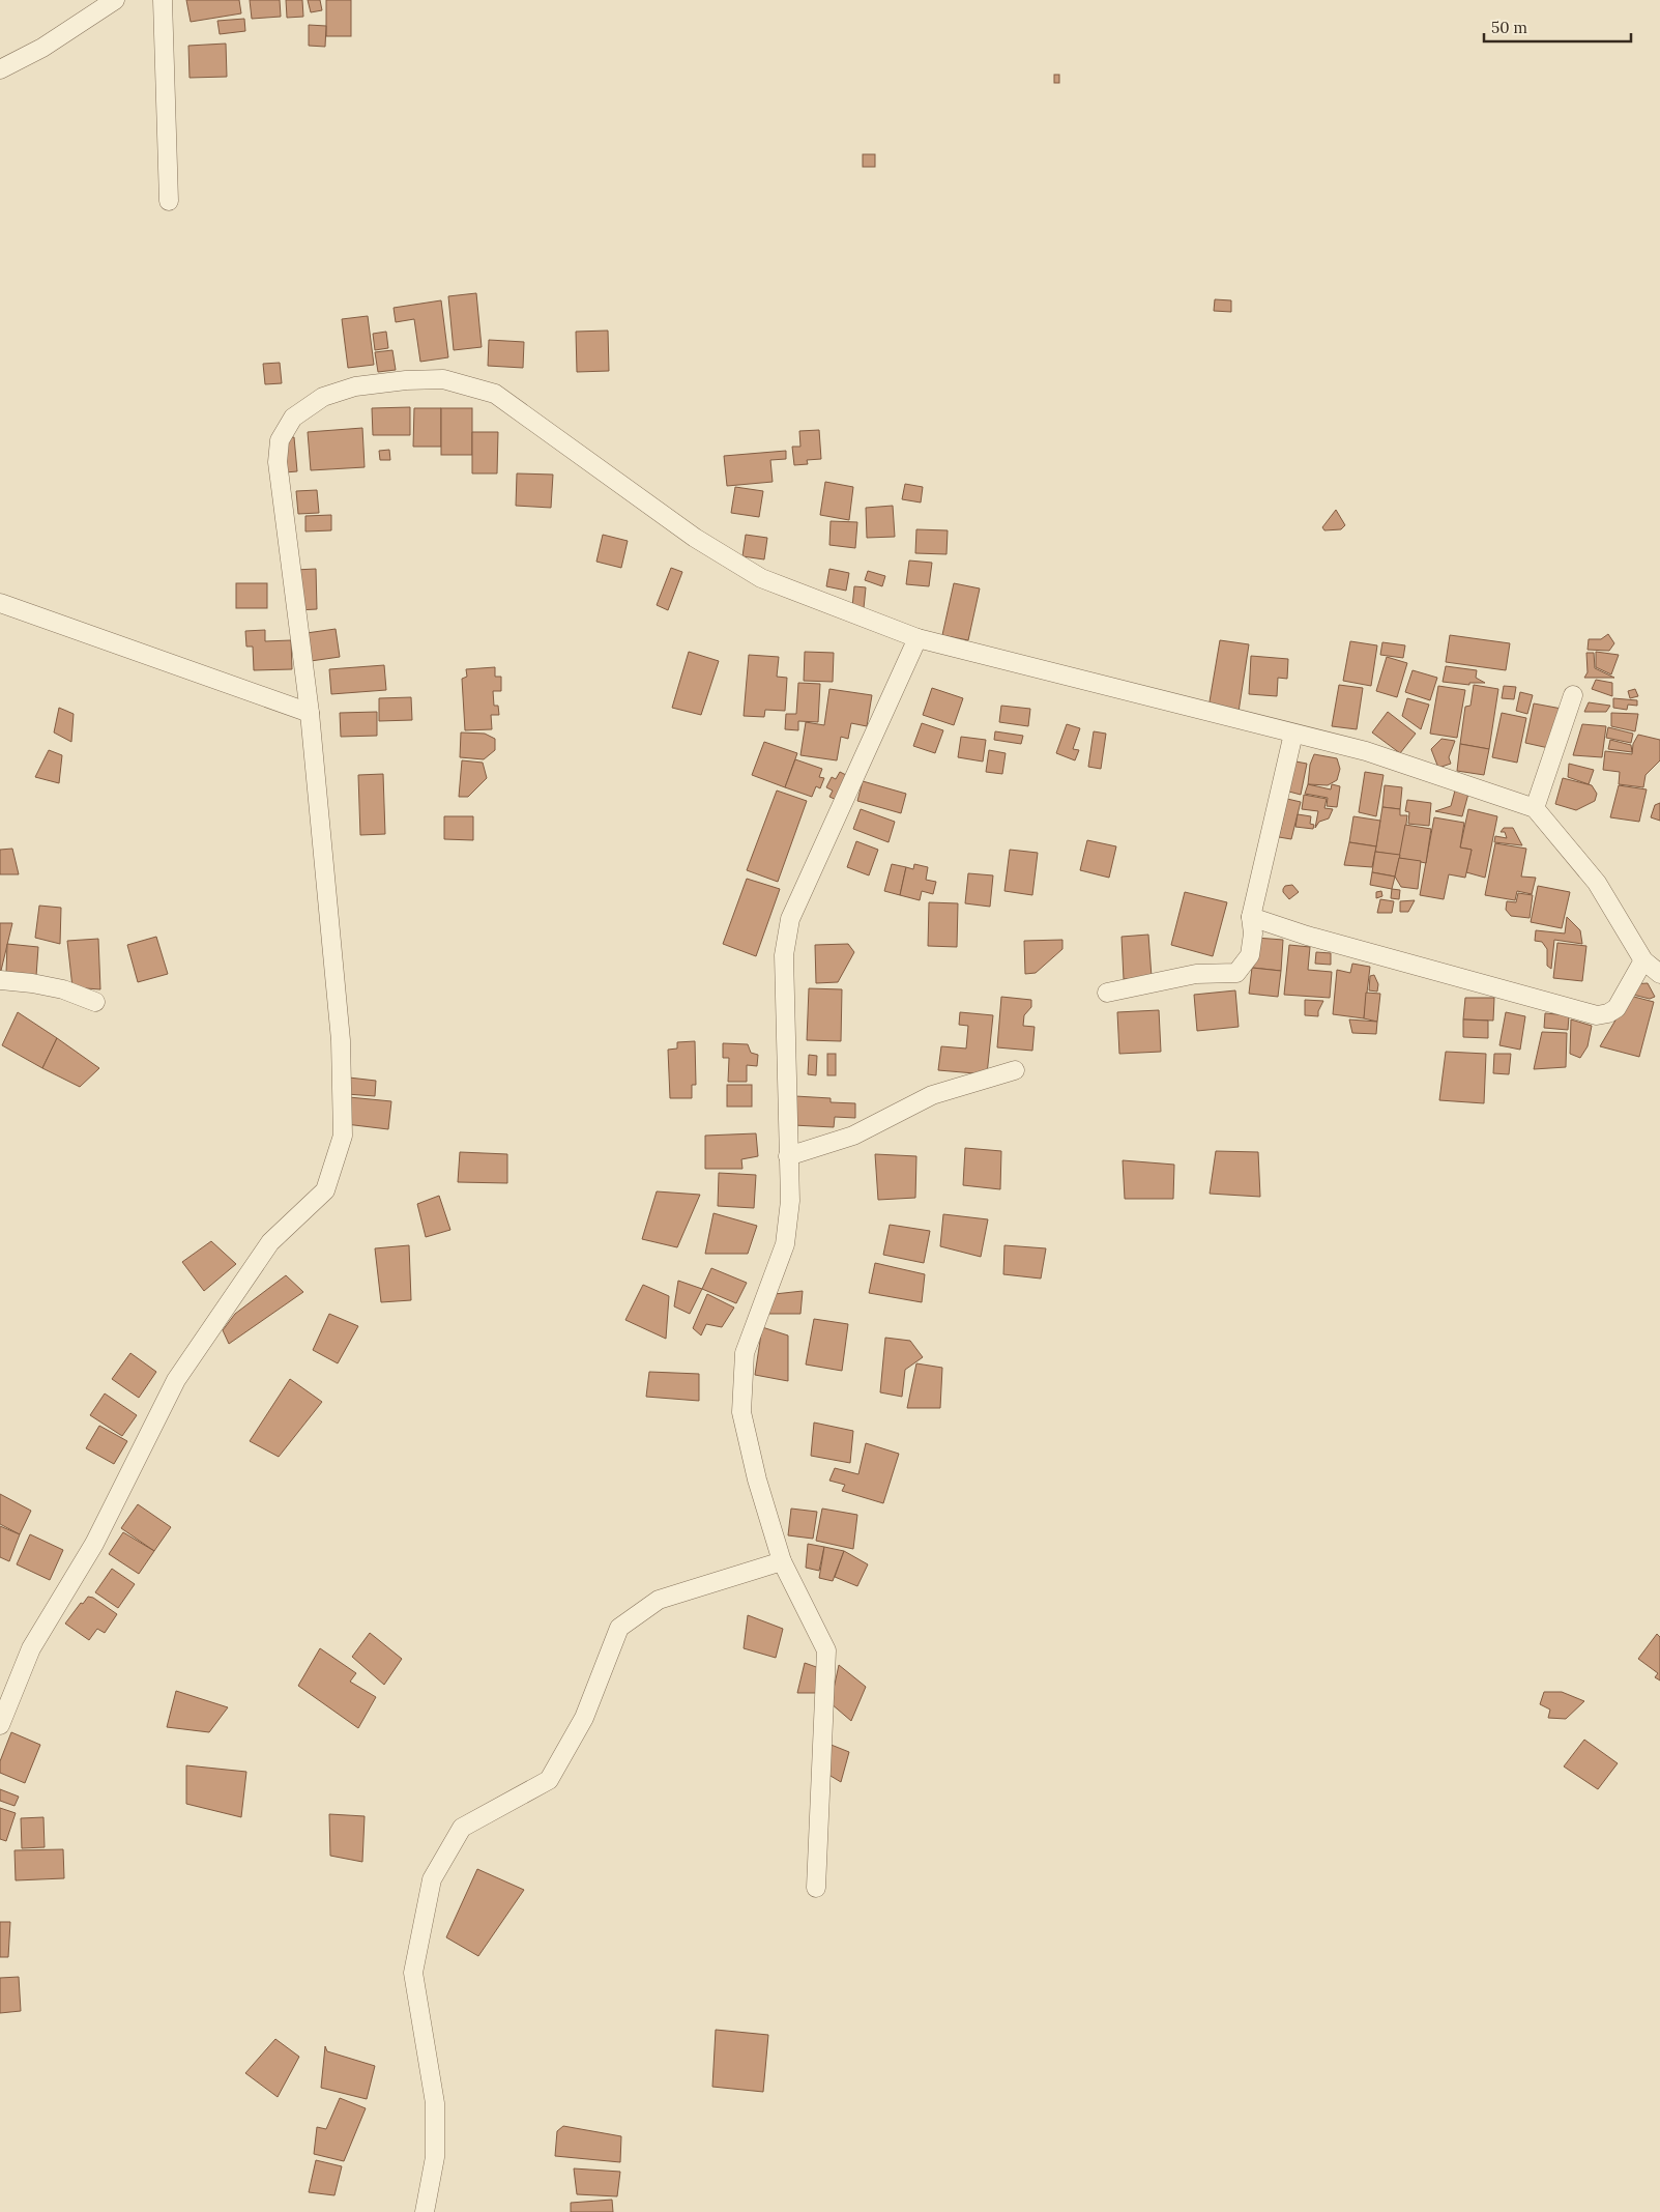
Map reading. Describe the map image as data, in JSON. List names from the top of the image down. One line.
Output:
{"scale_bar":"50 m"}
